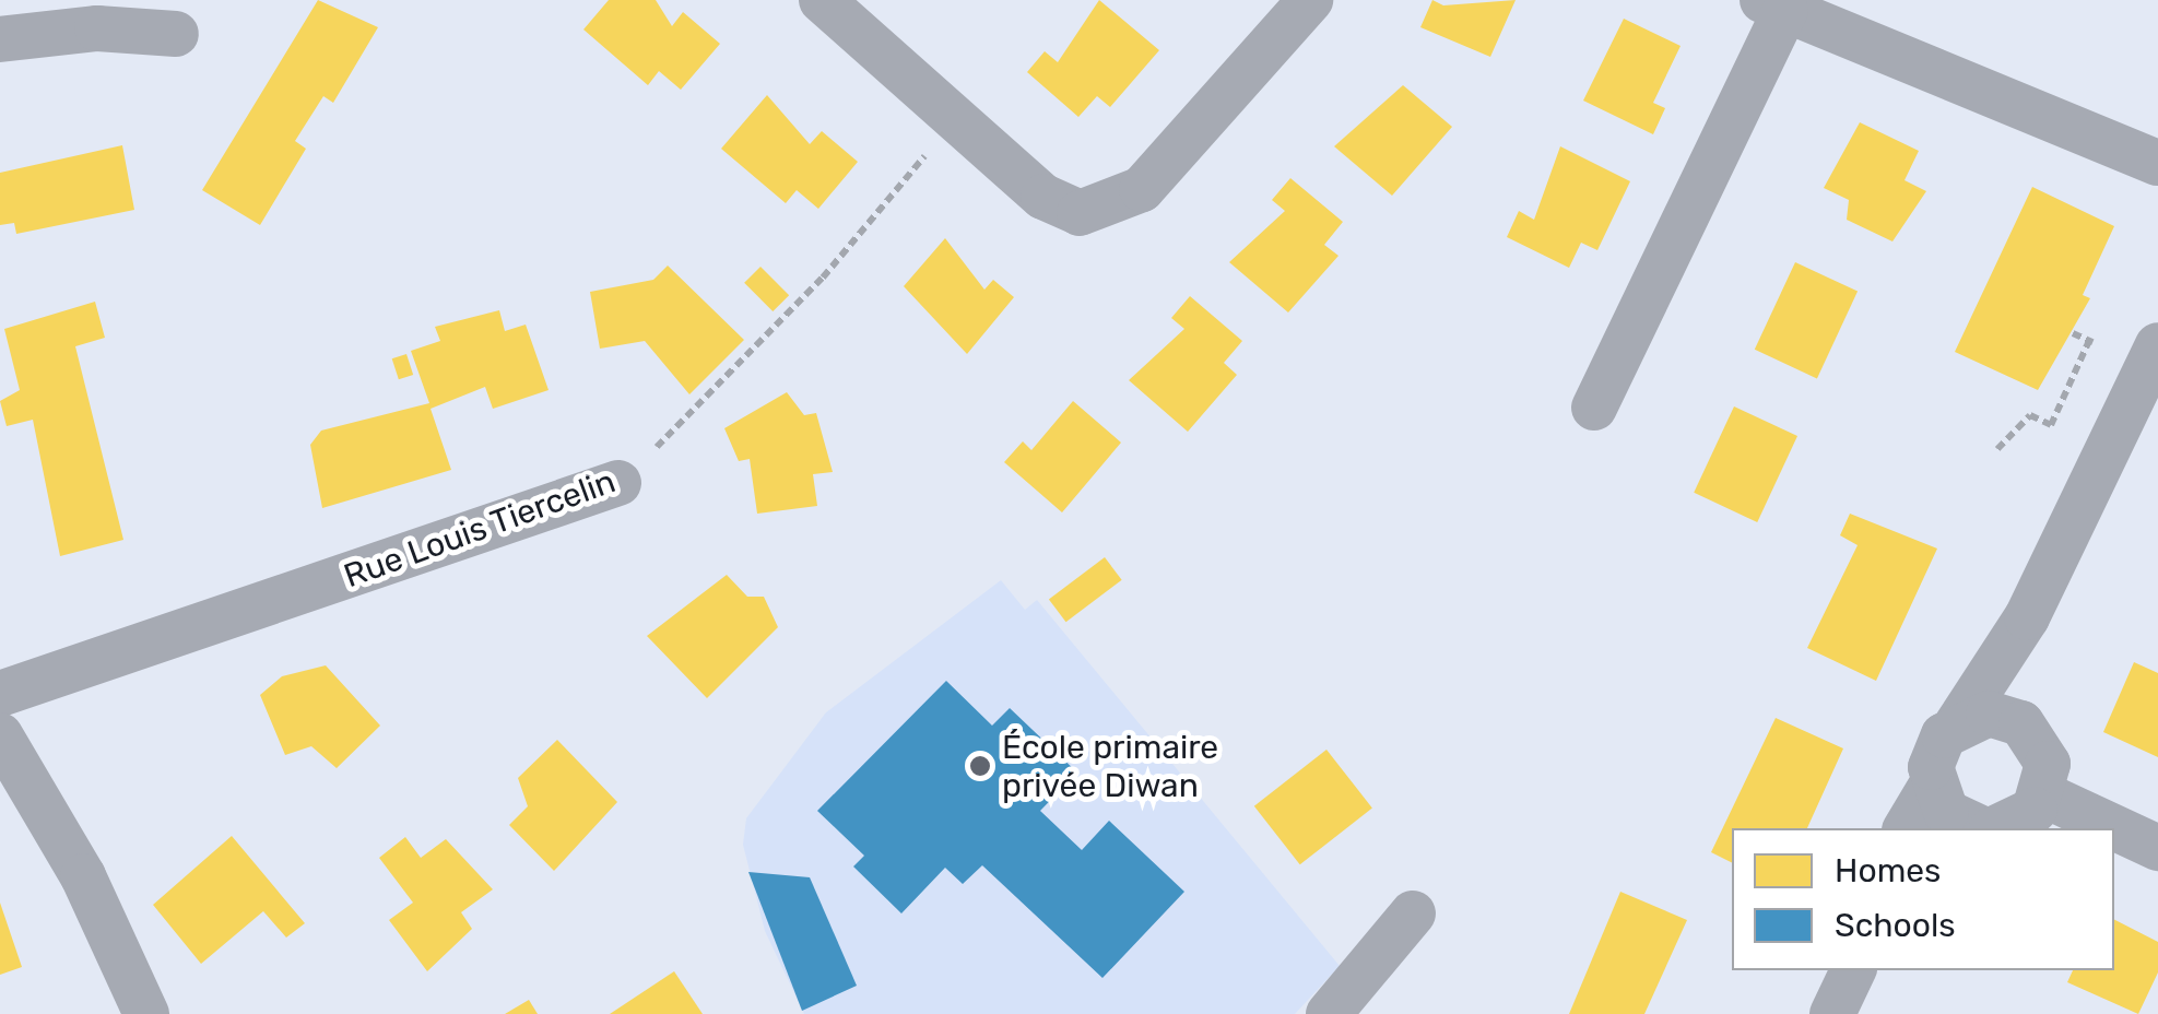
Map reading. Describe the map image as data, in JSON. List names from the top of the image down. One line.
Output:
{"streets":{"street":["Rue Louis Tiercelin"]},"places":["École primaire privée Diwan"],"legend":["Homes","Schools"]}
